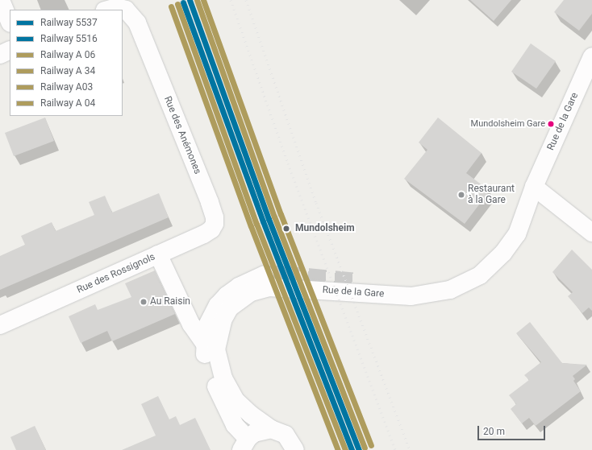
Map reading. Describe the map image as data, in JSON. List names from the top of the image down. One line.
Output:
{"streets":{"street":["Rue de la Gare","Rue des Anémones","Rue des Rossignols"]},"crossings":[["Rue de la Gare","Rue des Rossignols"],["Rue des Anémones","Rue des Rossignols"]],"places":["Mundolsheim Gare","Restaurant à la Gare","Mundolsheim","Au Raisin"],"lines":["rail line 5537","rail line A03","rail line 5516"],"legend":["Railway 5537","Railway 5516","Railway A 06","Railway A 34","Railway A03","Railway A 04"],"scale_bar":"20 m"}
